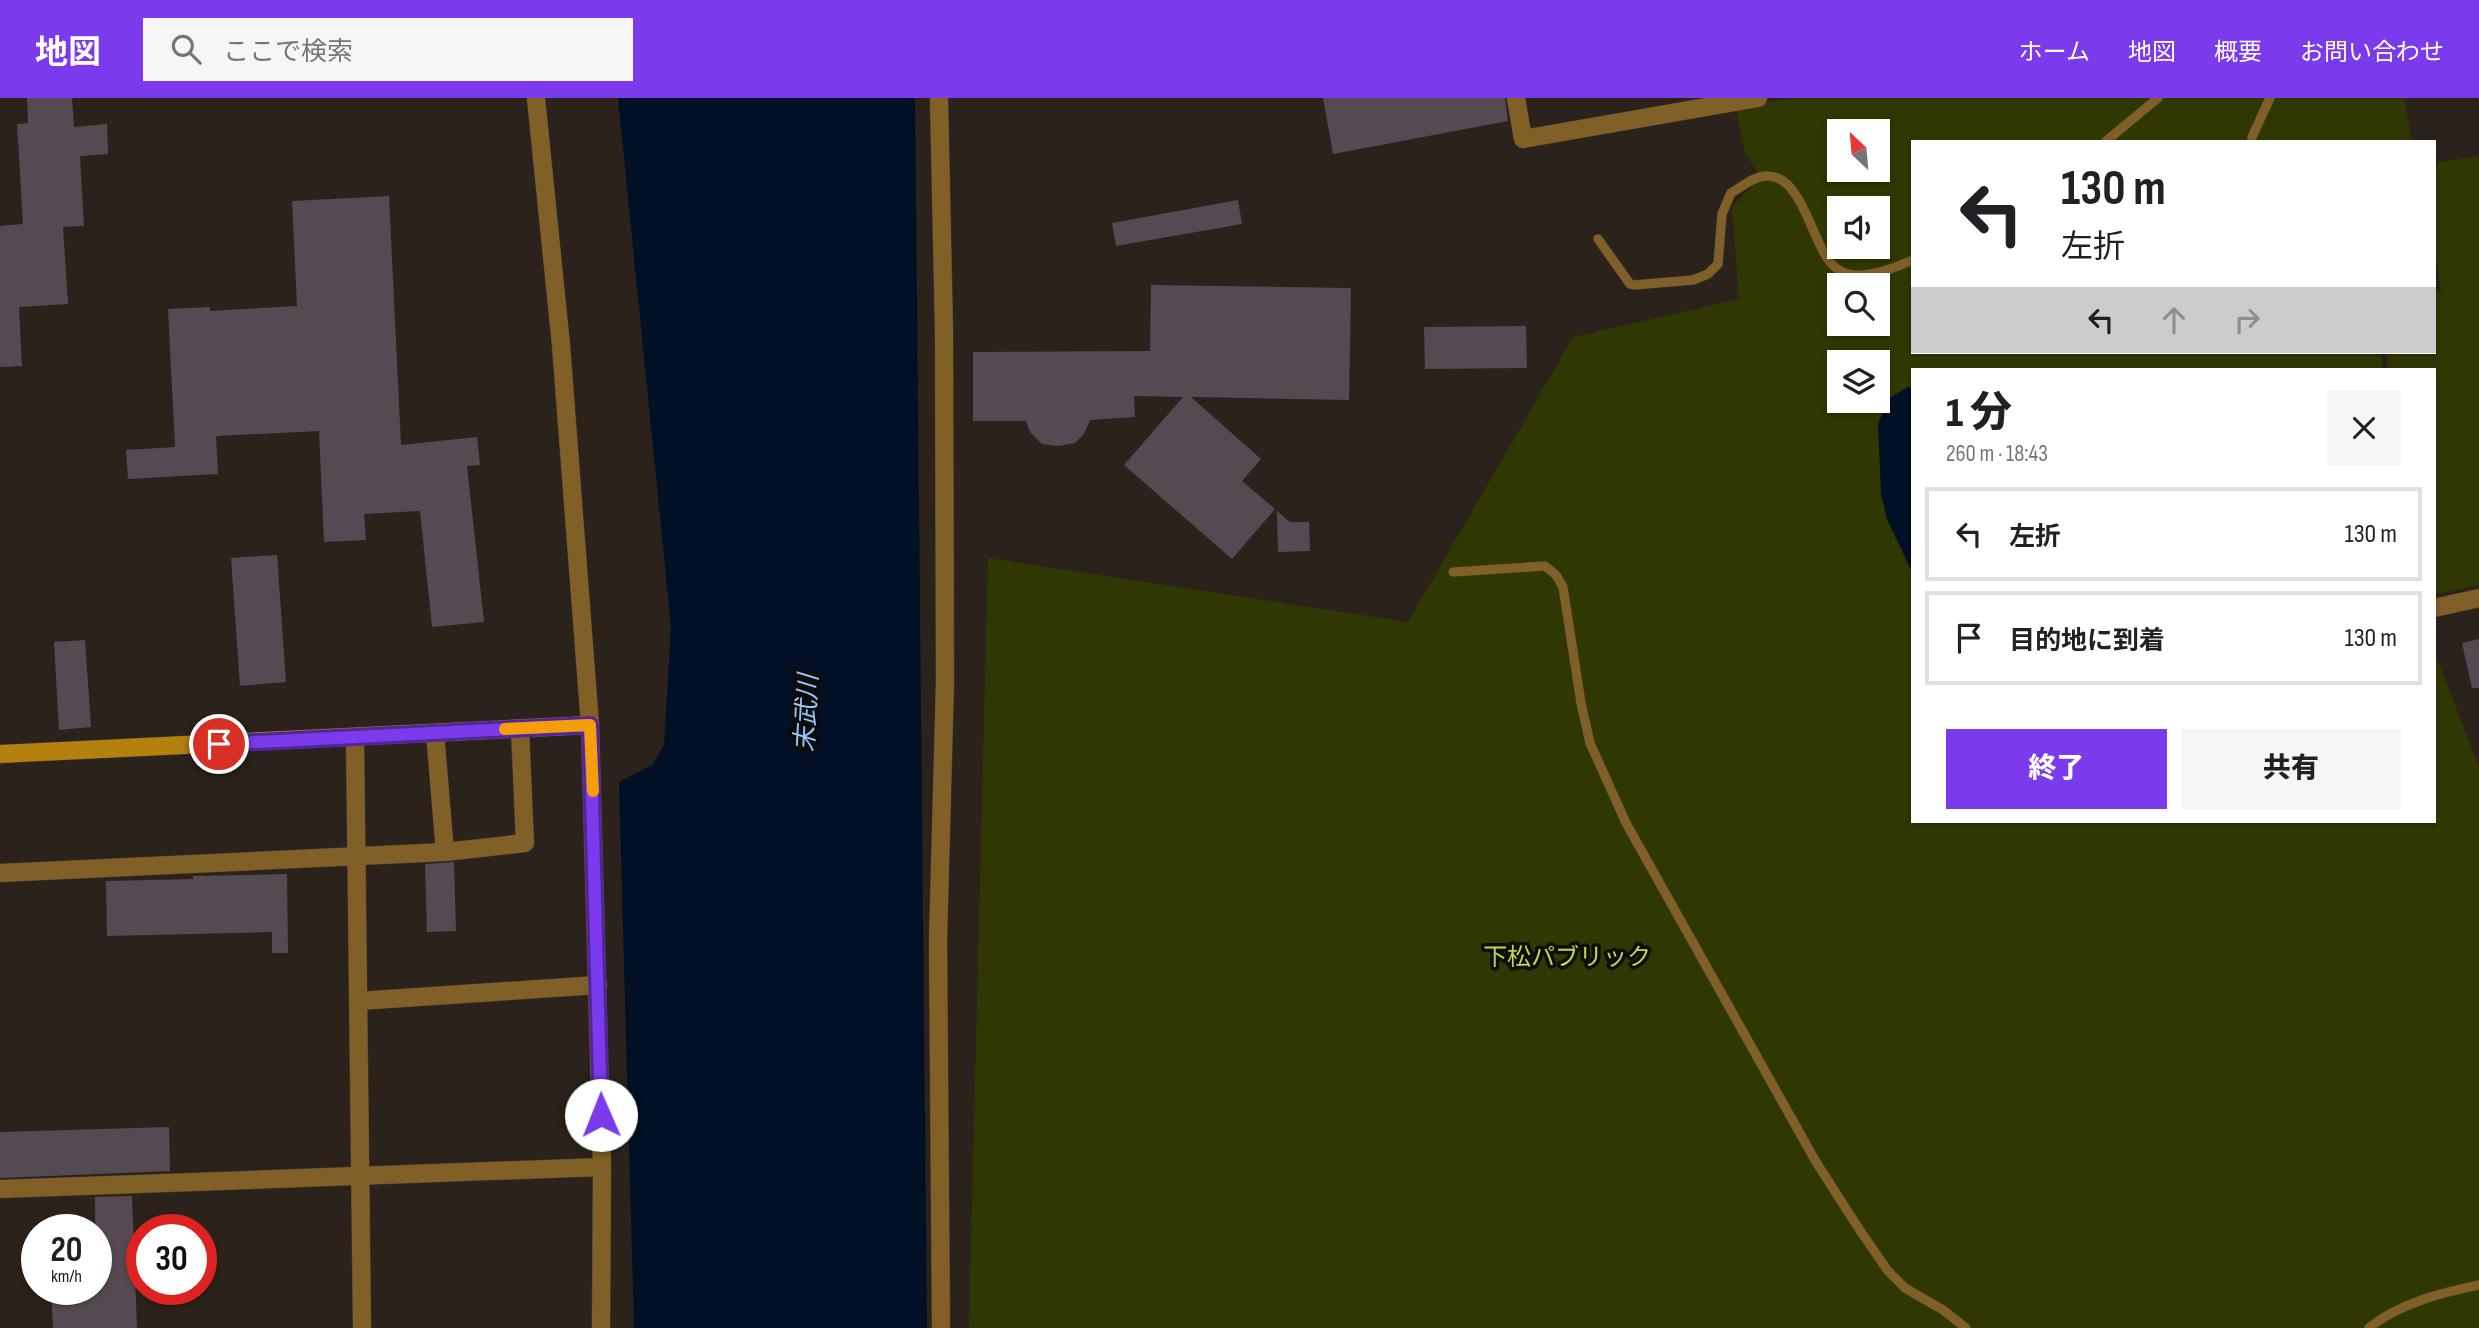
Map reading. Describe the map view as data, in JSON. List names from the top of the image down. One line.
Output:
{"water":["末武川"],"parks":["下松パブリック"],"north":"top left","page":{"header":"地図","search":"ここで検索","nav":["ホーム","地図","概要","お問い合わせ"],"turn":["130 m","左折"],"heading":["1 分","260 m · 18:43"],"list":[{"name":"左折","value":"130 m"},{"name":"目的地に到着","value":"130 m"}],"buttons":["終了","共有"],"speed":"20 km/h","limit":"30"}}
